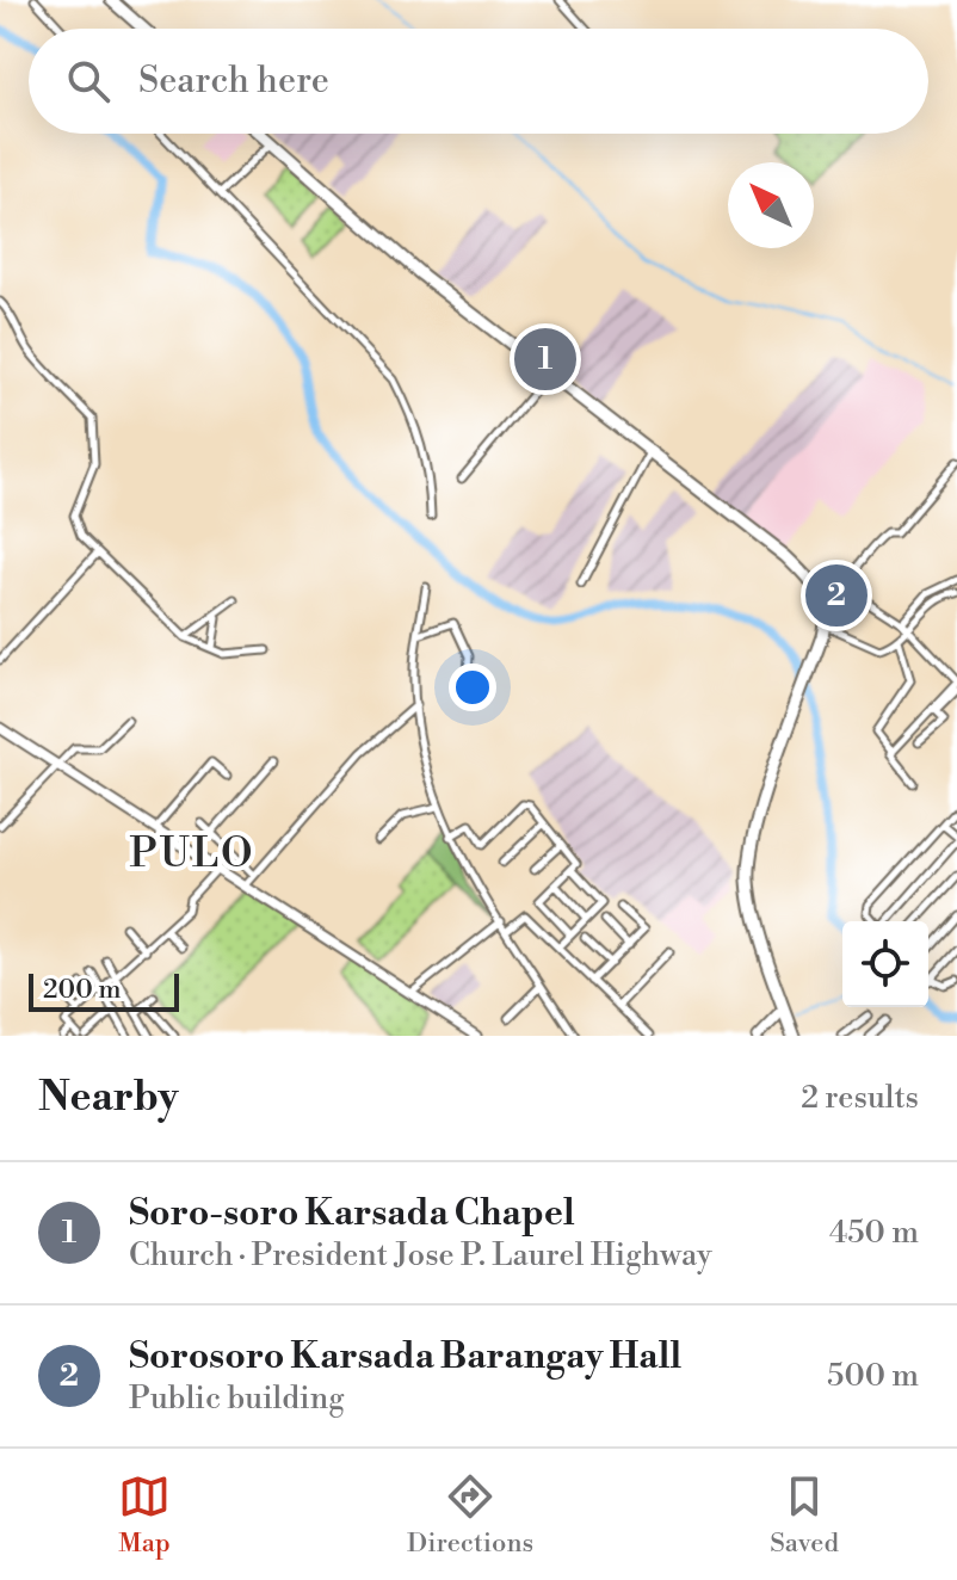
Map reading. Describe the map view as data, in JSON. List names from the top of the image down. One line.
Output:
{"districts":["PULO"],"scale_bar":"200 m","north":"top left","page":{"search":"Search here","pins":["1","2"],"scale":"200 m","heading":["Nearby","2 results"],"list":[{"mark":"1","name":"Soro-soro Karsada Chapel","note":"Church · President Jose P. Laurel Highway","value":"450 m"},{"mark":"2","name":"Sorosoro Karsada Barangay Hall","note":"Public building","value":"500 m"}],"nav":["Map","Directions","Saved"]}}
